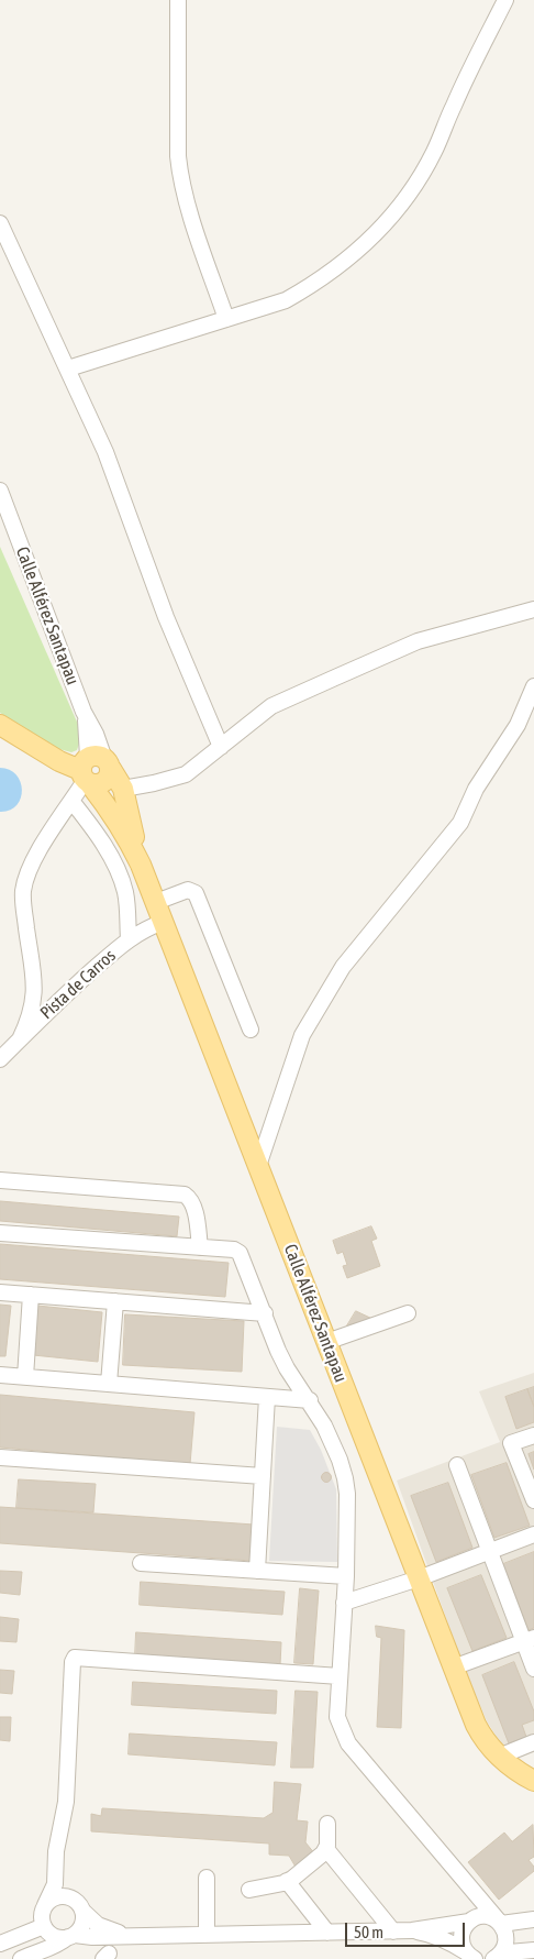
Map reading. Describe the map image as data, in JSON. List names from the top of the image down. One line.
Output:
{"streets":{"main road":["Calle Alférez Santapau"],"street":["Pista de Carros"]},"crossings":[["Calle Alférez Santapau","Pista de Carros"]],"scale_bar":"50 m"}
